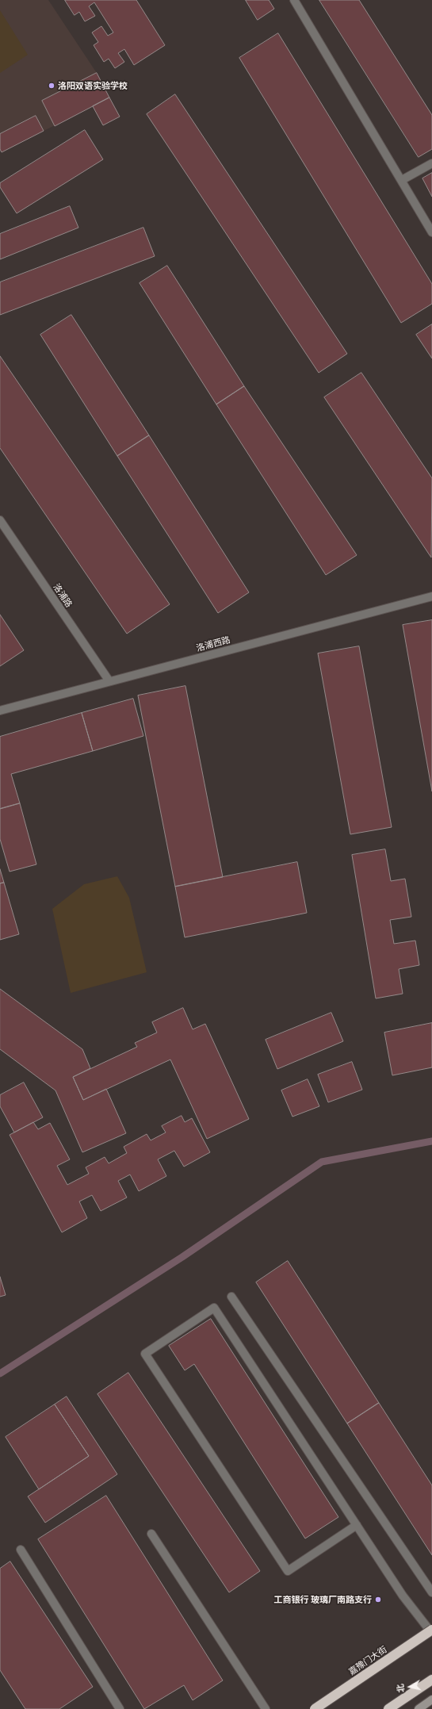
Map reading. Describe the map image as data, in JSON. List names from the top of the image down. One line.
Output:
{"streets":{"highway":["嘉豫门大街"],"street":["洛浦路","洛浦西路"]},"crossings":[["洛浦路","洛浦西路"]],"places":["洛阳双语实验学校","工商银行 玻璃厂南路支行"],"north":"left"}
